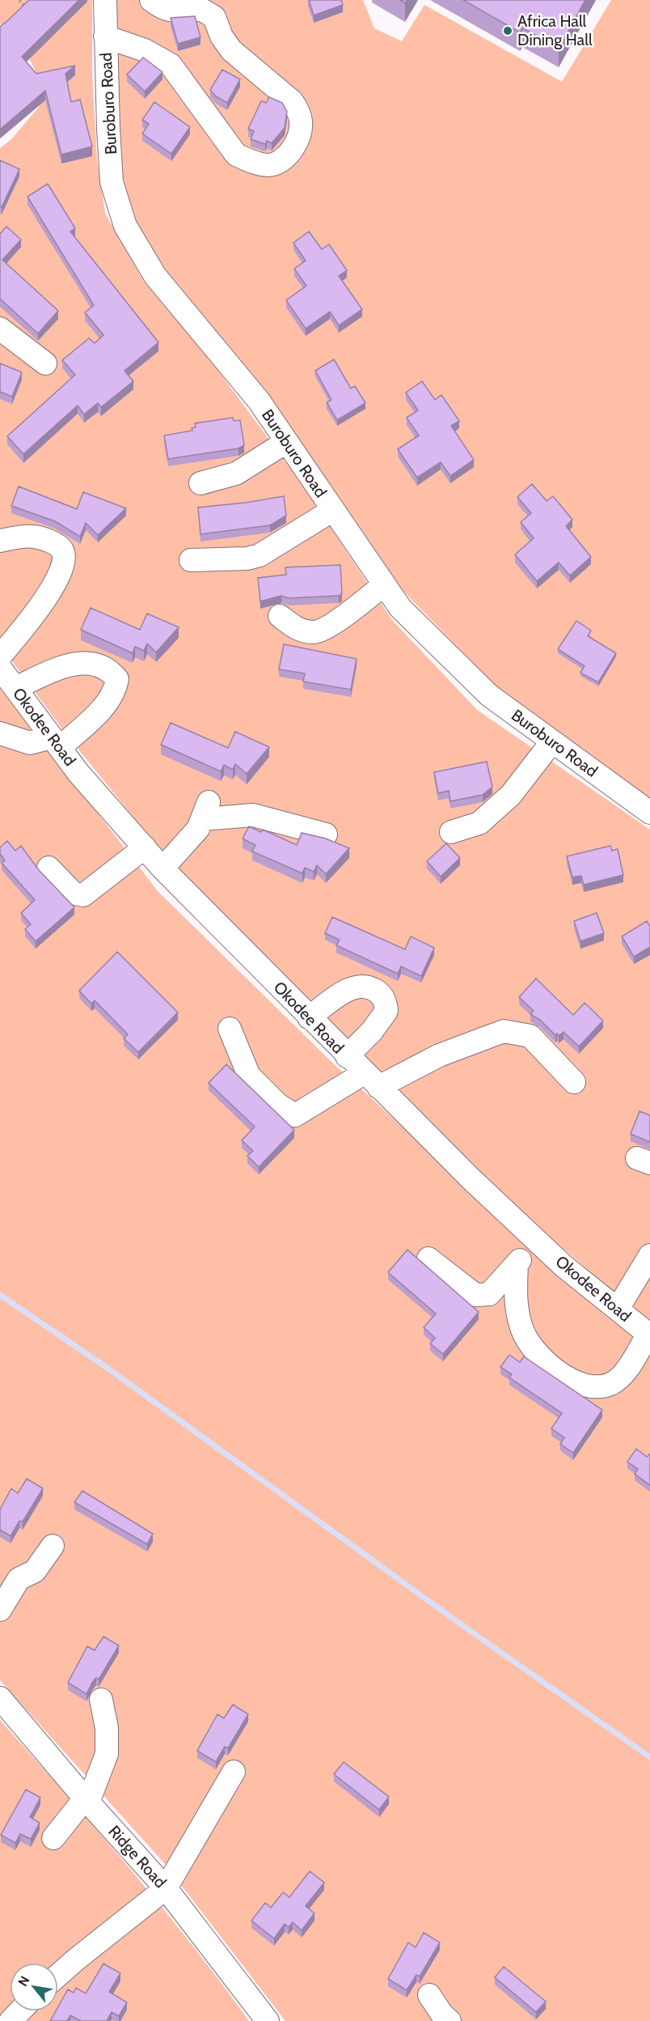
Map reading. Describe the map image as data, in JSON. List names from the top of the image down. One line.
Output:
{"streets":{"street":["Buroburo Road","Okodee Road","Ridge Road"]},"places":["Africa Hall Dining Hall"],"north":"top left"}
